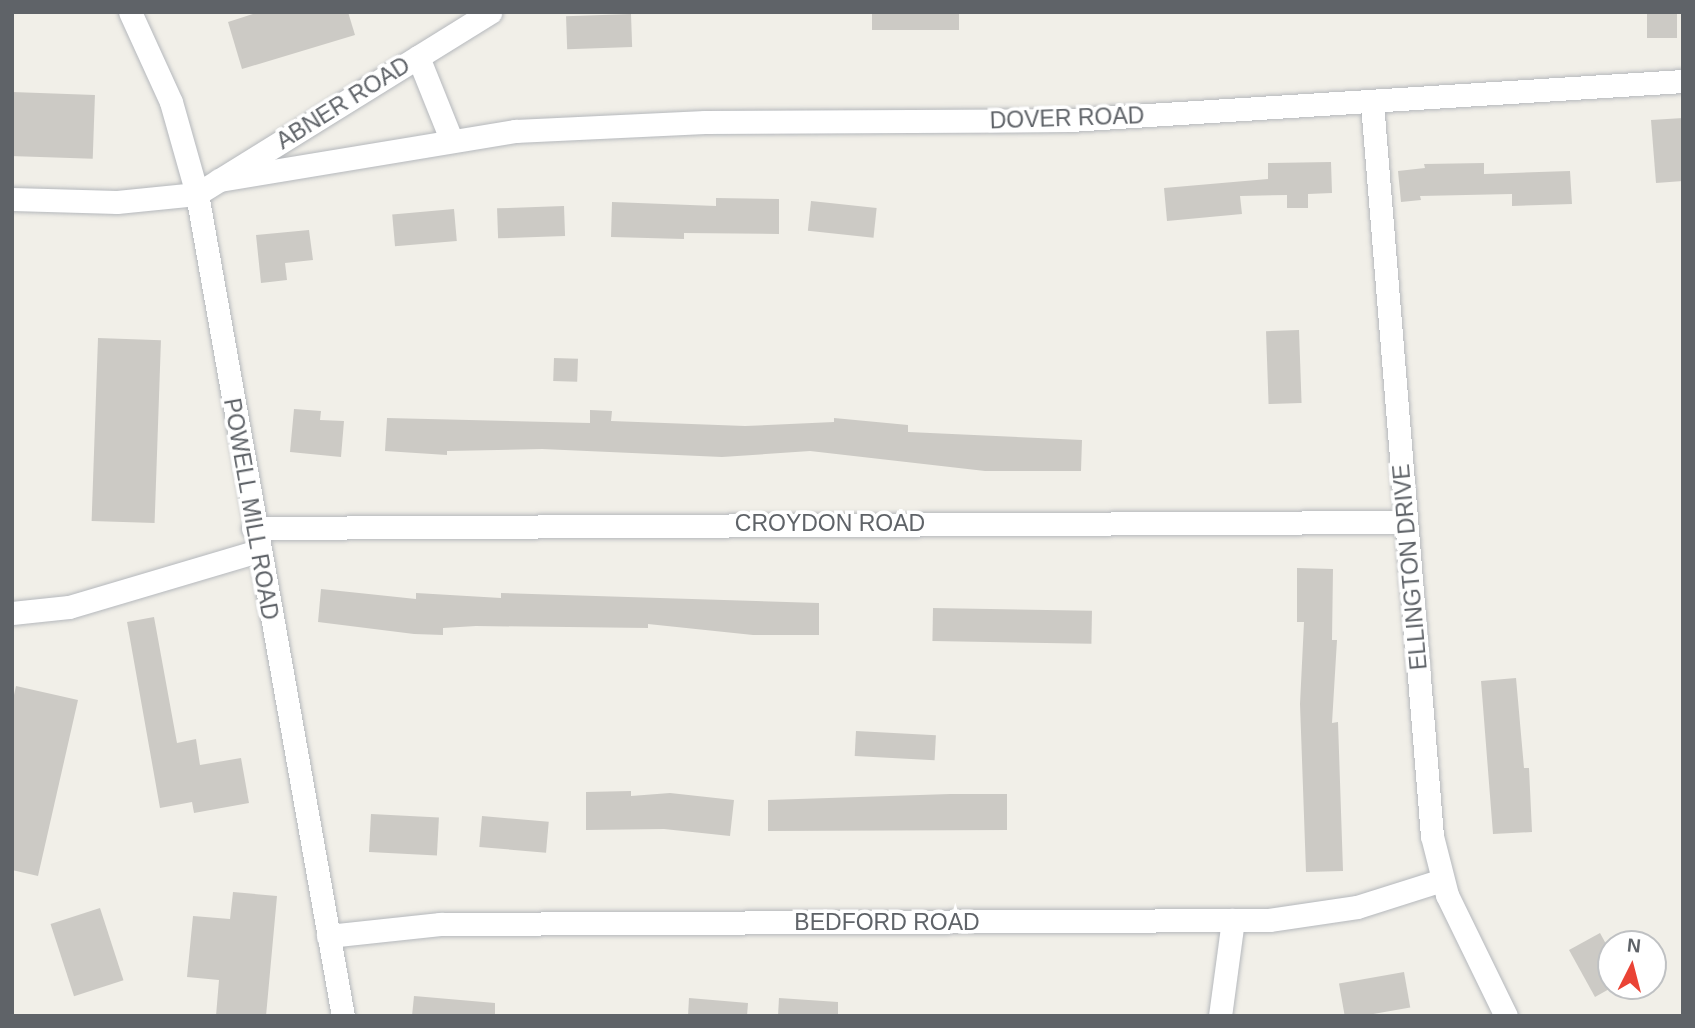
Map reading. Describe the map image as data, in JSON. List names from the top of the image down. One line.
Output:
{"streets":{"street":["ABNER ROAD","DOVER ROAD","POWELL MILL ROAD","CROYDON ROAD","ELLINGTON DRIVE","BEDFORD ROAD"]},"crossings":[["ABNER ROAD","DOVER ROAD"],["ABNER ROAD","POWELL MILL ROAD"],["DOVER ROAD","ELLINGTON DRIVE"],["POWELL MILL ROAD","CROYDON ROAD"],["POWELL MILL ROAD","BEDFORD ROAD"],["CROYDON ROAD","ELLINGTON DRIVE"],["ELLINGTON DRIVE","BEDFORD ROAD"]],"north":"top"}
